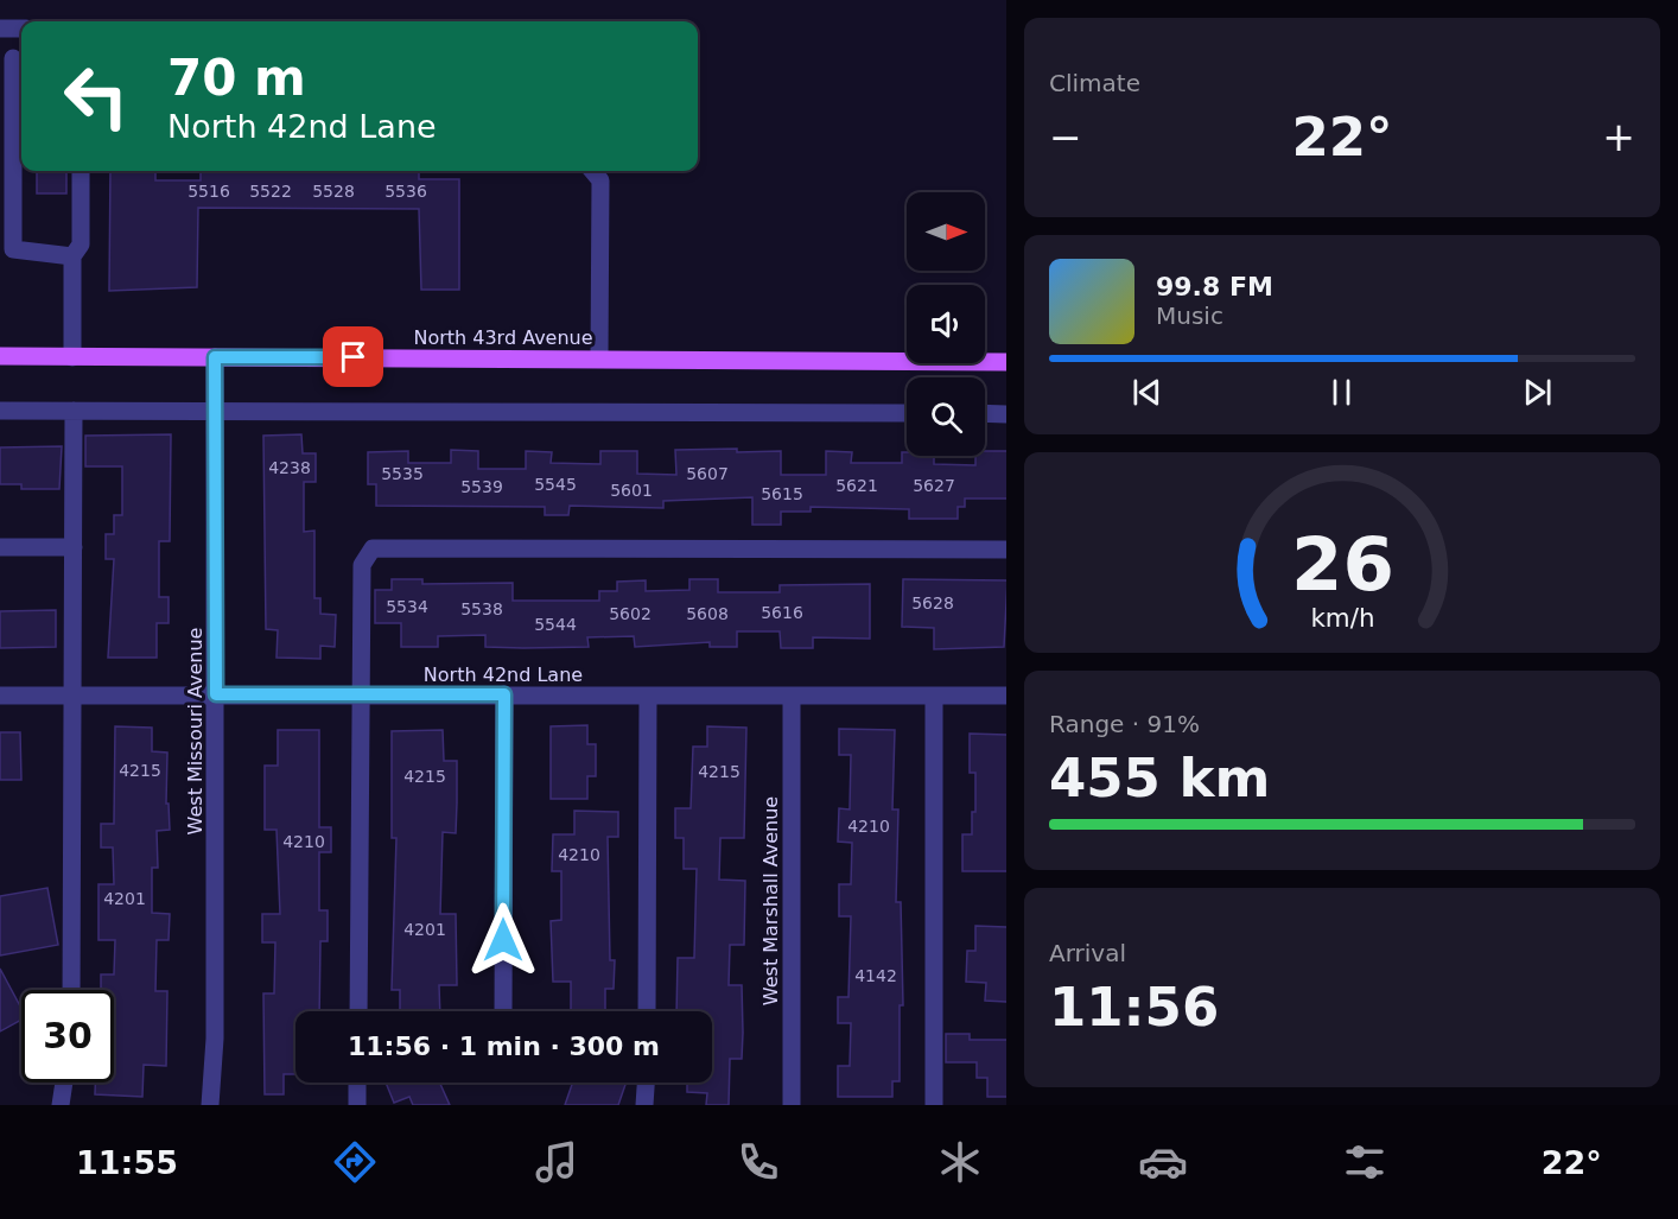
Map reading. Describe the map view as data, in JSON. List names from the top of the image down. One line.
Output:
{"streets":{"main road":["North 43rd Avenue"],"street":["North 42nd Lane","West Missouri Avenue","West Marshall Avenue"]},"crossings":[["North 43rd Avenue","West Missouri Avenue"],["North 42nd Lane","West Missouri Avenue"],["North 42nd Lane","West Marshall Avenue"]],"house_numbers":["5516","5522","5528","5536","4238","5535","5607","5545","5621","5627","5539","5601","5615","5628","5534","5538","5616","5602","5608","5544","4215","4215","4215","4210","4210","4210","4201","4201","4142"],"north":"right","page":{"tile":["Climate",["Range · 91%","455 km"],["Arrival","11:56"]],"turn":["70 m","North 42nd Lane"],"heat":["−","22°","+"],"song":["99.8 FM","Music"],"limit":"30","trip":"11:56 · 1 min · 300 m","tabs":["11:55","22°"],"gauge":["26","km/h"]}}
